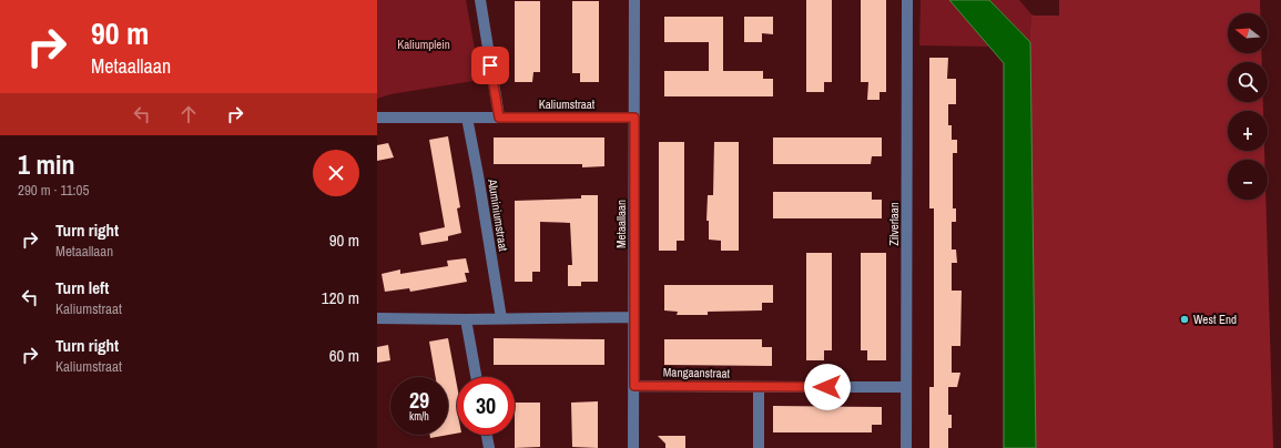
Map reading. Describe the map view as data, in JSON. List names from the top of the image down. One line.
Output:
{"streets":{"street":["Kaliumstraat","Aluminiumstraat","Metaallaan","Zilverlaan","Mangaanstraat"]},"crossings":[["Kaliumstraat","Aluminiumstraat"],["Kaliumstraat","Metaallaan"],["Metaallaan","Mangaanstraat"],["Zilverlaan","Mangaanstraat"]],"parks":["Kaliumplein"],"places":["West End"],"north":"left","page":{"turn":["90 m","Metaallaan"],"map_buttons":["+","−"],"heading":["1 min","290 m · 11:05"],"list":[{"name":"Turn right","note":"Metaallaan","value":"90 m"},{"name":"Turn left","note":"Kaliumstraat","value":"120 m"},{"name":"Turn right","note":"Kaliumstraat","value":"60 m"}],"speed":"29 km/h","limit":"30"}}
